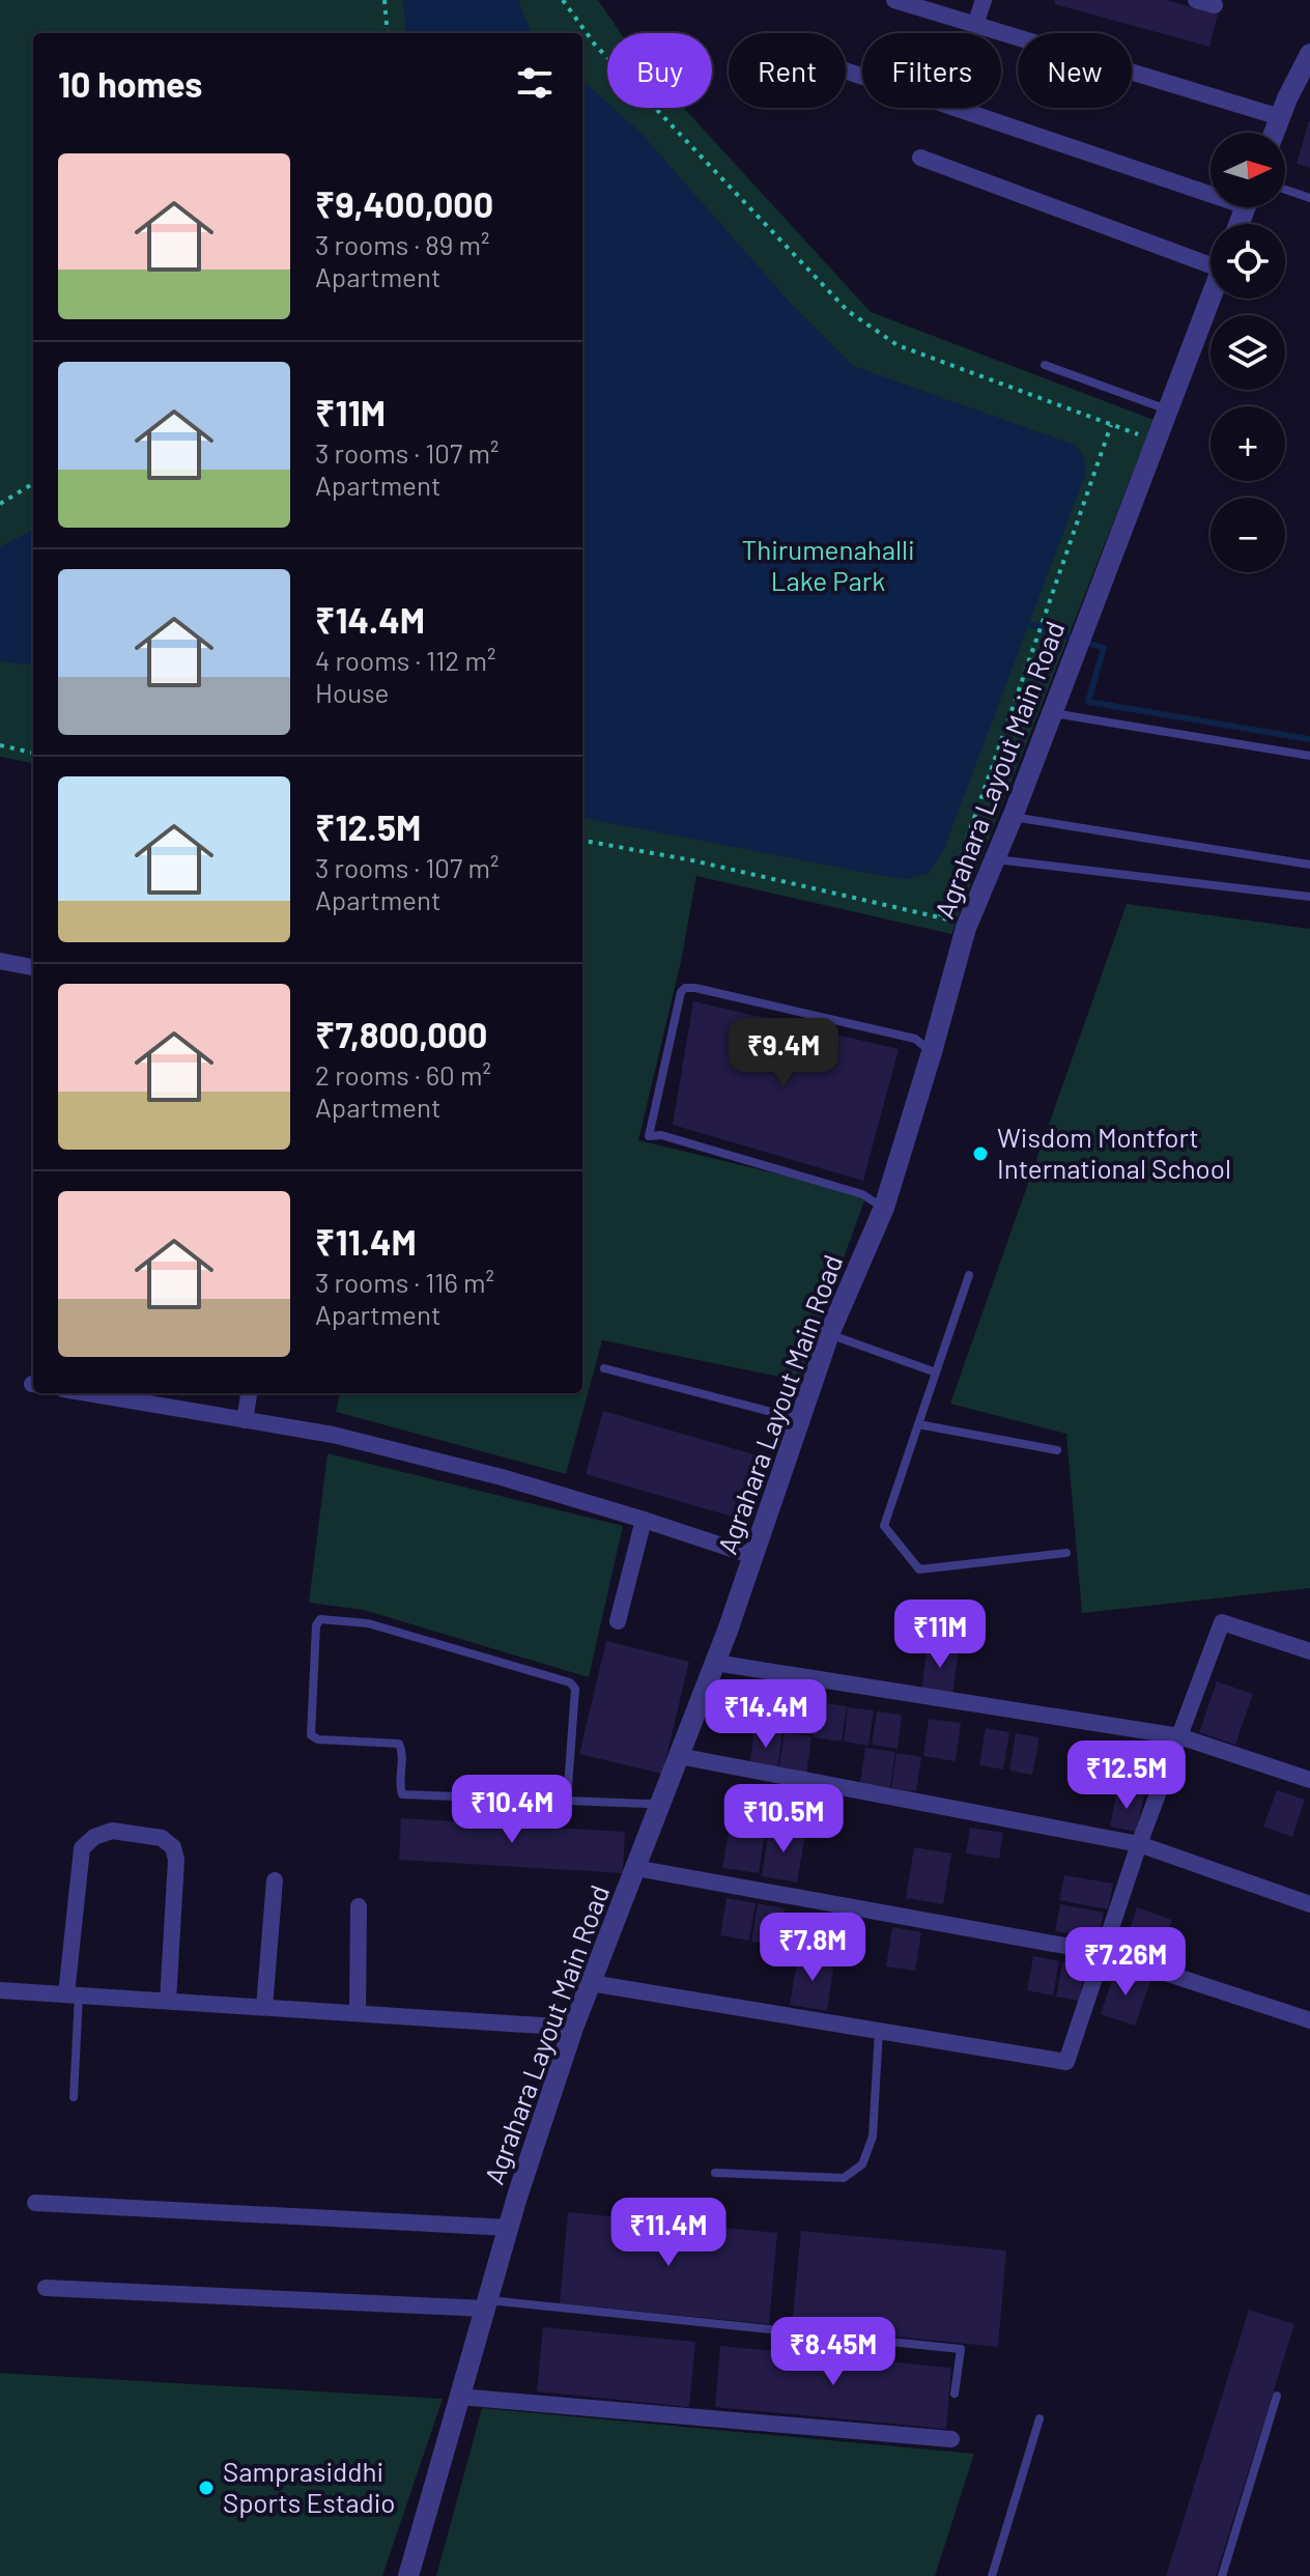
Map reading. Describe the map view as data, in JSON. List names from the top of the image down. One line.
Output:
{"streets":{"street":["Agrahara Layout Main Road"]},"parks":["Thirumenahalli Lake Park"],"places":["Wisdom Montfort International School","Samprasiddhi Sports Estadio"],"north":"right","page":{"chip":["Buy","Rent","Filters","New"],"heading":"10 homes","map_buttons":["+","−"],"list":[{"name":"₹9,400,000","note":"3 rooms · 89 m² · Apartment"},{"name":"₹11M","note":"3 rooms · 107 m² · Apartment"},{"name":"₹14.4M","note":"4 rooms · 112 m² · House"},{"name":"₹12.5M","note":"3 rooms · 107 m² · Apartment"},{"name":"₹7,800,000","note":"2 rooms · 60 m² · Apartment"},{"name":"₹11.4M","note":"3 rooms · 116 m² · Apartment"}],"price":["₹9.4M","₹11M","₹14.4M","₹12.5M","₹10.4M","₹10.5M","₹7.8M","₹7.26M","₹11.4M","₹8.45M"]}}
